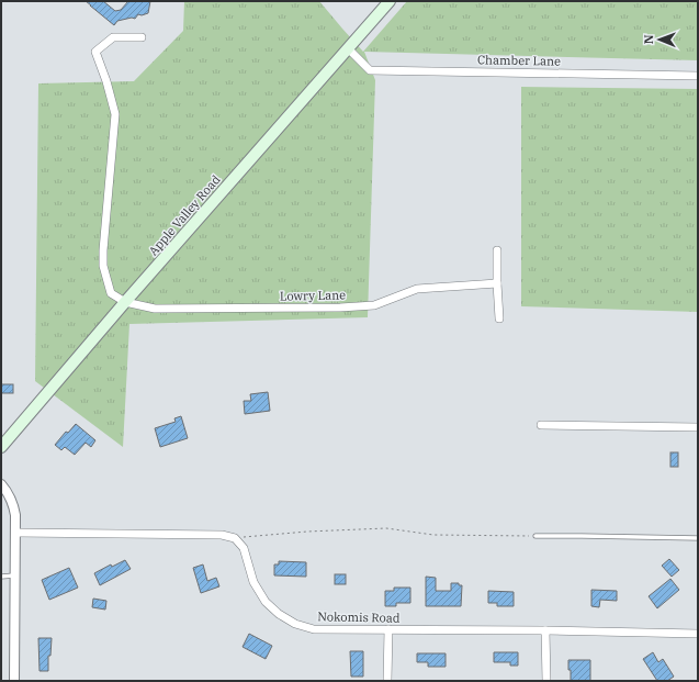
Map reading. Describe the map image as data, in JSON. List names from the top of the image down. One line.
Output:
{"streets":{"main road":["Apple Valley Road"],"street":["Chamber Lane","Lowry Lane","Nokomis Road"]},"crossings":[["Chamber Lane","Apple Valley Road"],["Apple Valley Road","Lowry Lane"]],"north":"left"}
